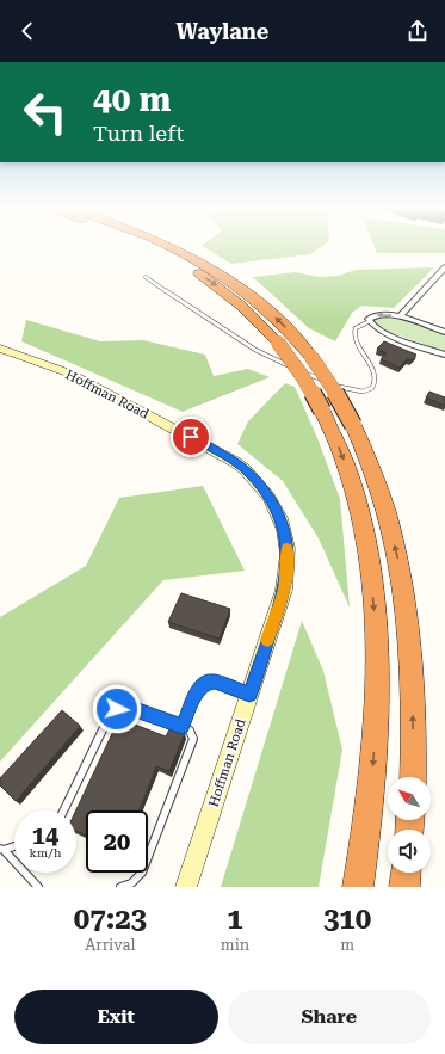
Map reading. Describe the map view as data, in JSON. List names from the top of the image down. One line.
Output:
{"streets":{"street":["Hoffman Road"]},"north":"top left","page":{"header":"Waylane","turn":["40 m","Turn left"],"speed":"14 km/h","limit":"20","eta":["07:23","Arrival","1","min","310","m"],"buttons":["Exit","Share"]}}
